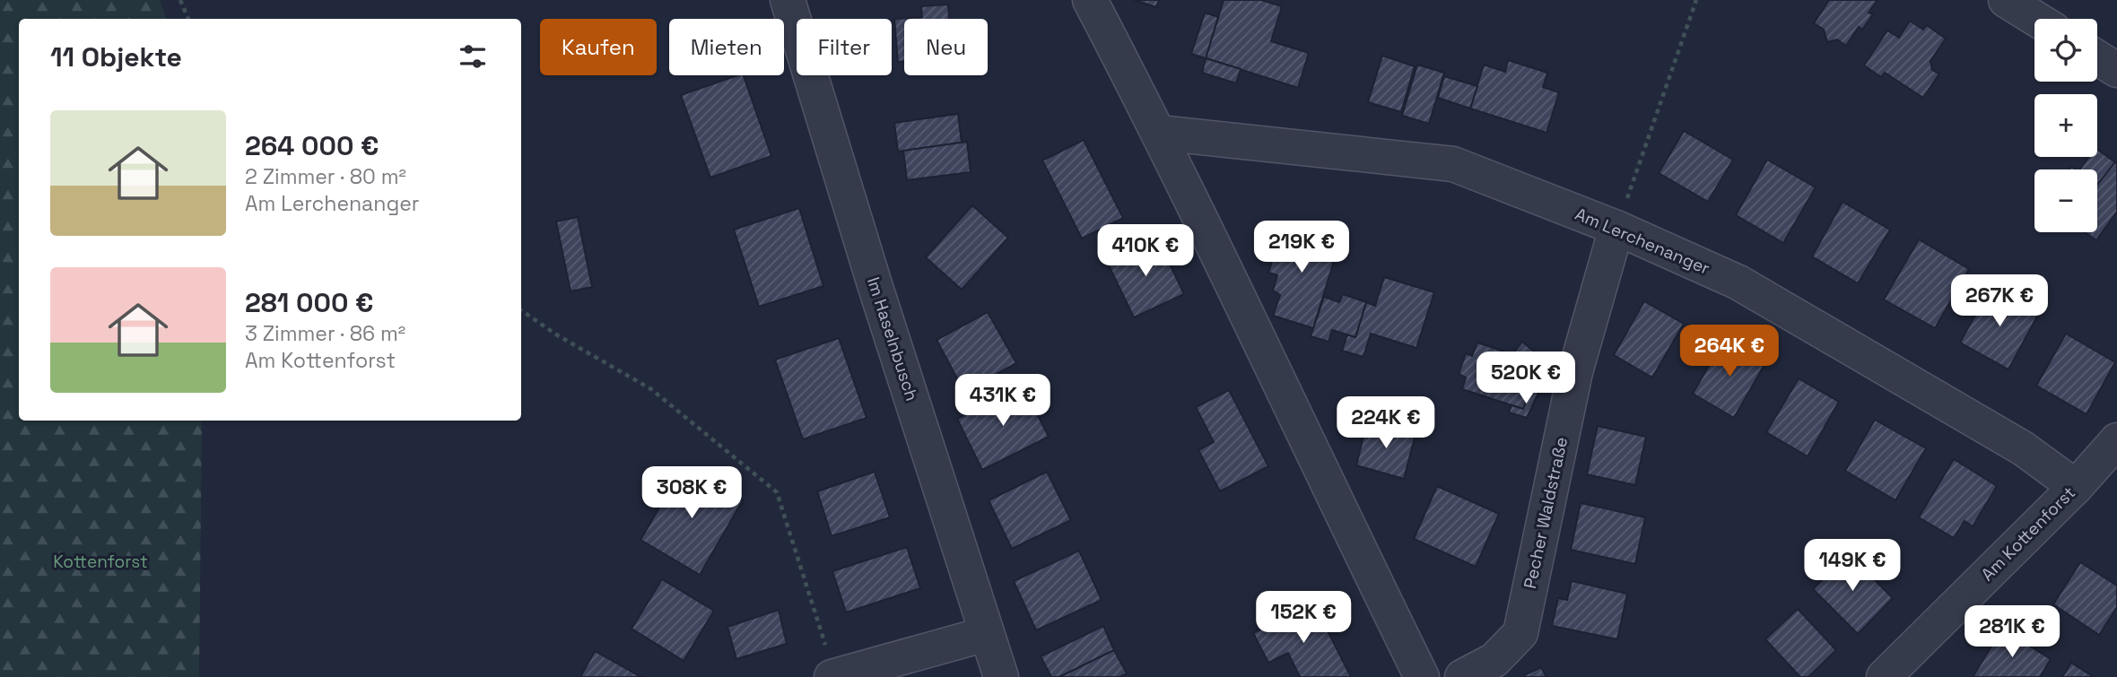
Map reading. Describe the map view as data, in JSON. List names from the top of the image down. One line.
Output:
{"streets":{"street":["Am Lerchenanger","Im Haselnbusch","Pecher Waldstraße","Am Kottenforst"]},"crossings":[["Am Lerchenanger","Pecher Waldstraße"],["Am Lerchenanger","Am Kottenforst"]],"parks":["Kottenforst"],"page":{"map_buttons":["+","−"],"chip":["Kaufen","Mieten","Filter","Neu"],"heading":"11 Objekte","list":[{"name":"264 000 €","note":"2 Zimmer · 80 m² · Am Lerchenanger"},{"name":"281 000 €","note":"3 Zimmer · 86 m² · Am Kottenforst"}],"price":["219K €","410K €","267K €","264K €","520K €","431K €","224K €","308K €","149K €","152K €","281K €"]}}
